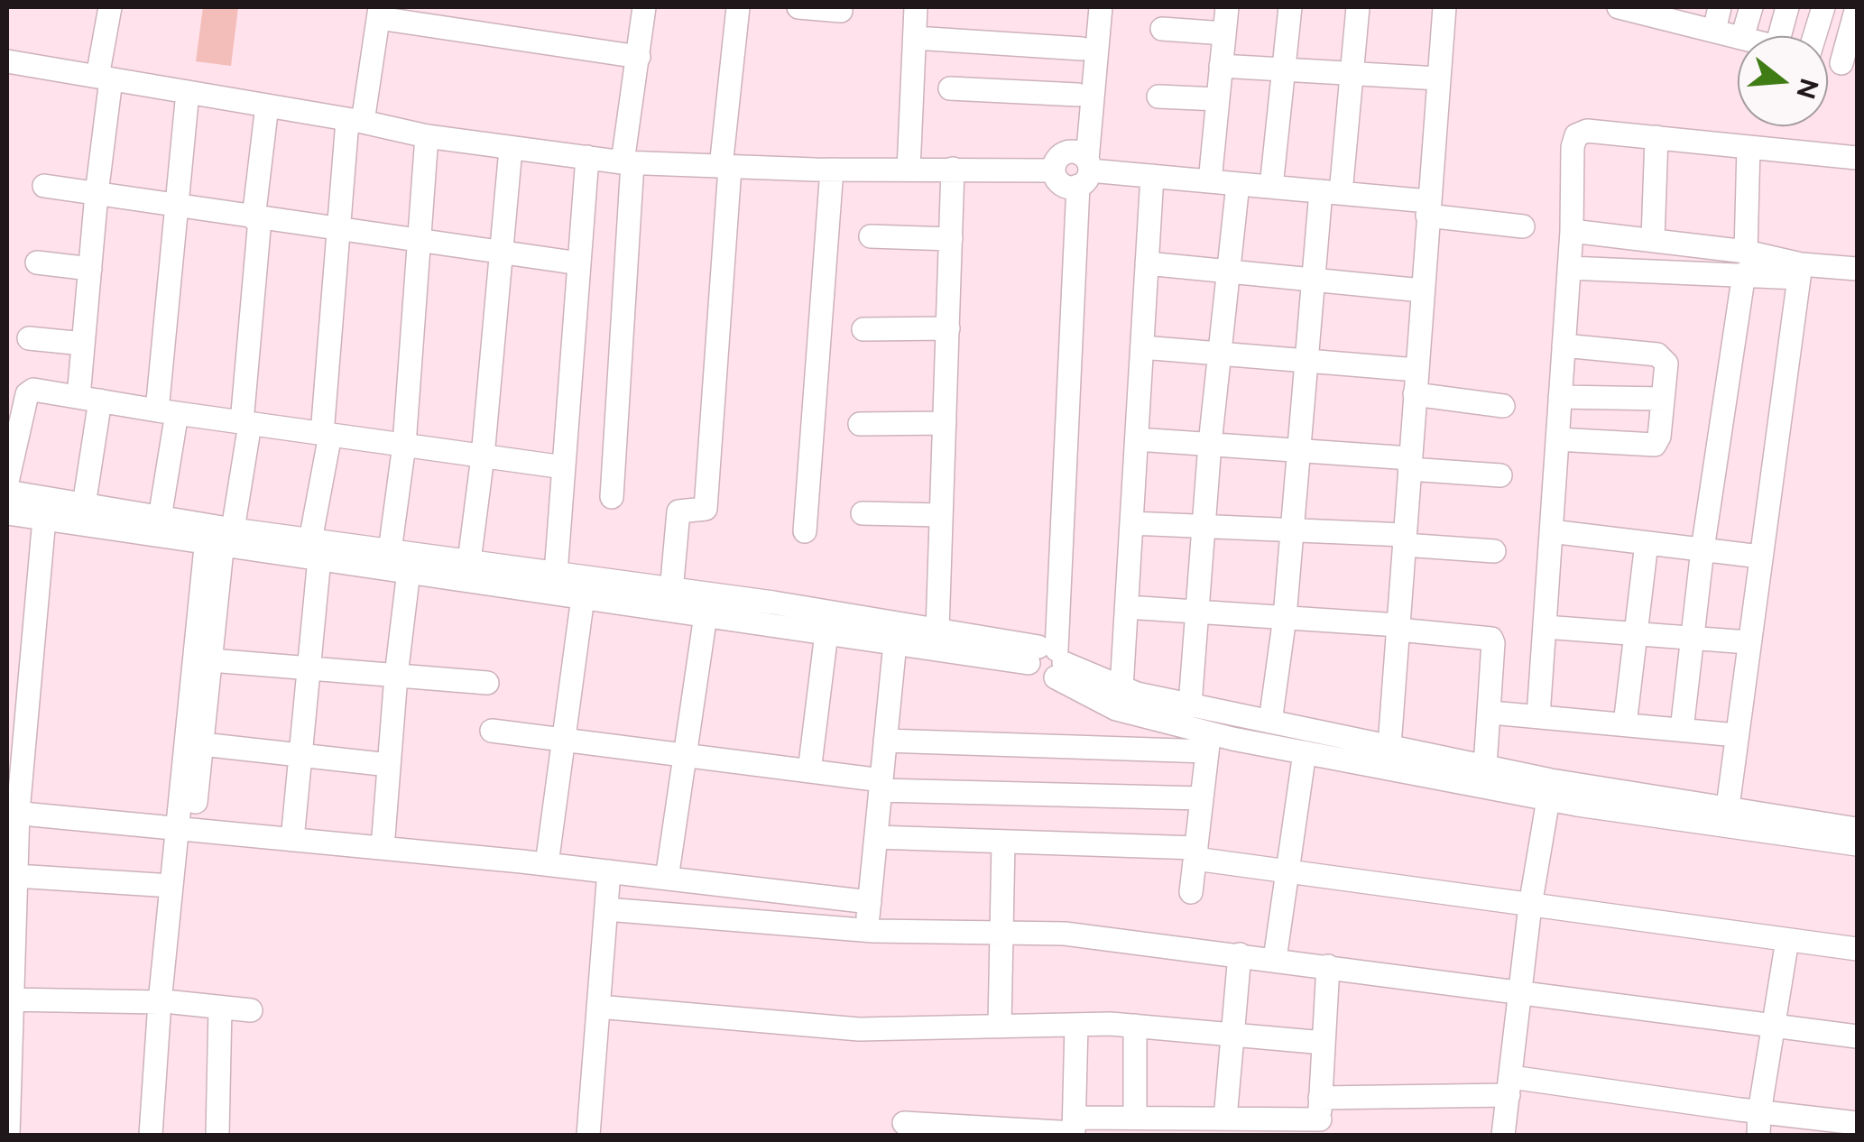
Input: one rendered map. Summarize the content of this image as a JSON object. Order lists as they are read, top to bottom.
{
  "north": "right"
}
